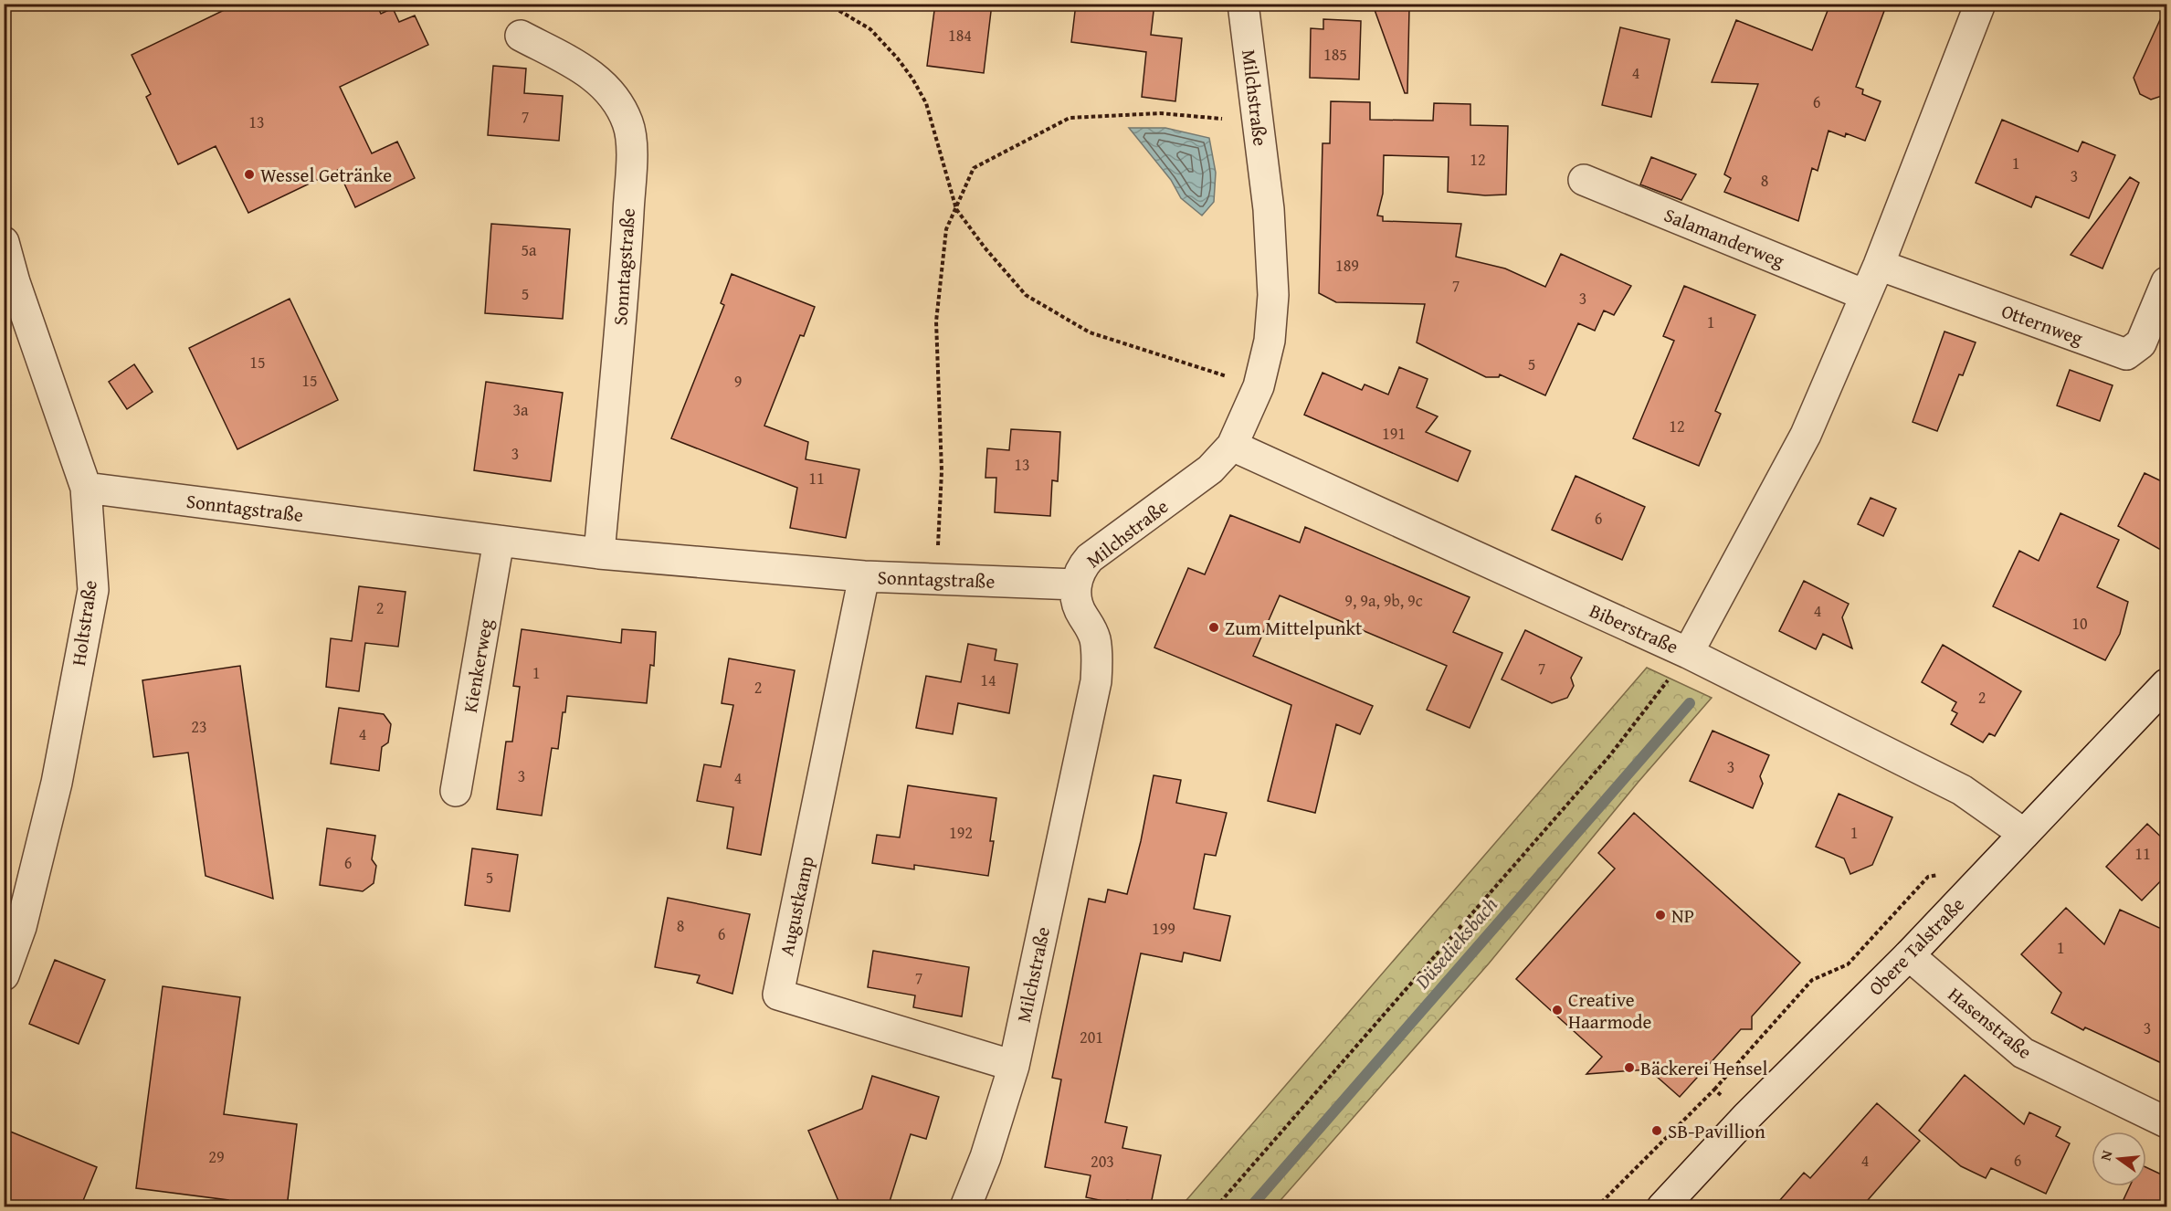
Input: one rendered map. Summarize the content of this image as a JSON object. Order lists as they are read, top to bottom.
{
  "streets": {
    "street": [
      "Milchstraße",
      "Salamanderweg",
      "Sonntagstraße",
      "Otternweg",
      "Holtstraße",
      "Biberstraße",
      "Kienkerweg",
      "Augustkamp",
      "Obere Talstraße",
      "Hasenstraße"
    ]
  },
  "crossings": [
    ["Milchstraße", "Sonntagstraße"],
    ["Milchstraße", "Biberstraße"],
    ["Milchstraße", "Augustkamp"],
    ["Sonntagstraße", "Holtstraße"],
    ["Sonntagstraße", "Kienkerweg"],
    ["Sonntagstraße", "Augustkamp"],
    ["Biberstraße", "Obere Talstraße"],
    ["Obere Talstraße", "Hasenstraße"]
  ],
  "water": ["Düsedieksbach"],
  "places": [
    "Wessel Getränke",
    "Zum Mittelpunkt",
    "NP",
    "Creative Haarmode",
    "Bäckerei Hensel",
    "SB-Pavillion"
  ],
  "house_numbers": [
    "184",
    "185",
    "4",
    "6",
    "7",
    "13",
    "12",
    "1",
    "3",
    "8",
    "5a",
    "189",
    "7",
    "5",
    "3",
    "1",
    "15",
    "5",
    "15",
    "9",
    "3a",
    "12",
    "191",
    "3",
    "13",
    "11",
    "6",
    "9, 9a, 9b, 9c",
    "2",
    "4",
    "10",
    "7",
    "1",
    "14",
    "2",
    "2",
    "23",
    "4",
    "3",
    "3",
    "4",
    "192",
    "1",
    "11",
    "6",
    "5",
    "8",
    "199",
    "6",
    "1",
    "7",
    "3",
    "201",
    "29",
    "4",
    "6",
    "203"
  ],
  "north": "left"
}
